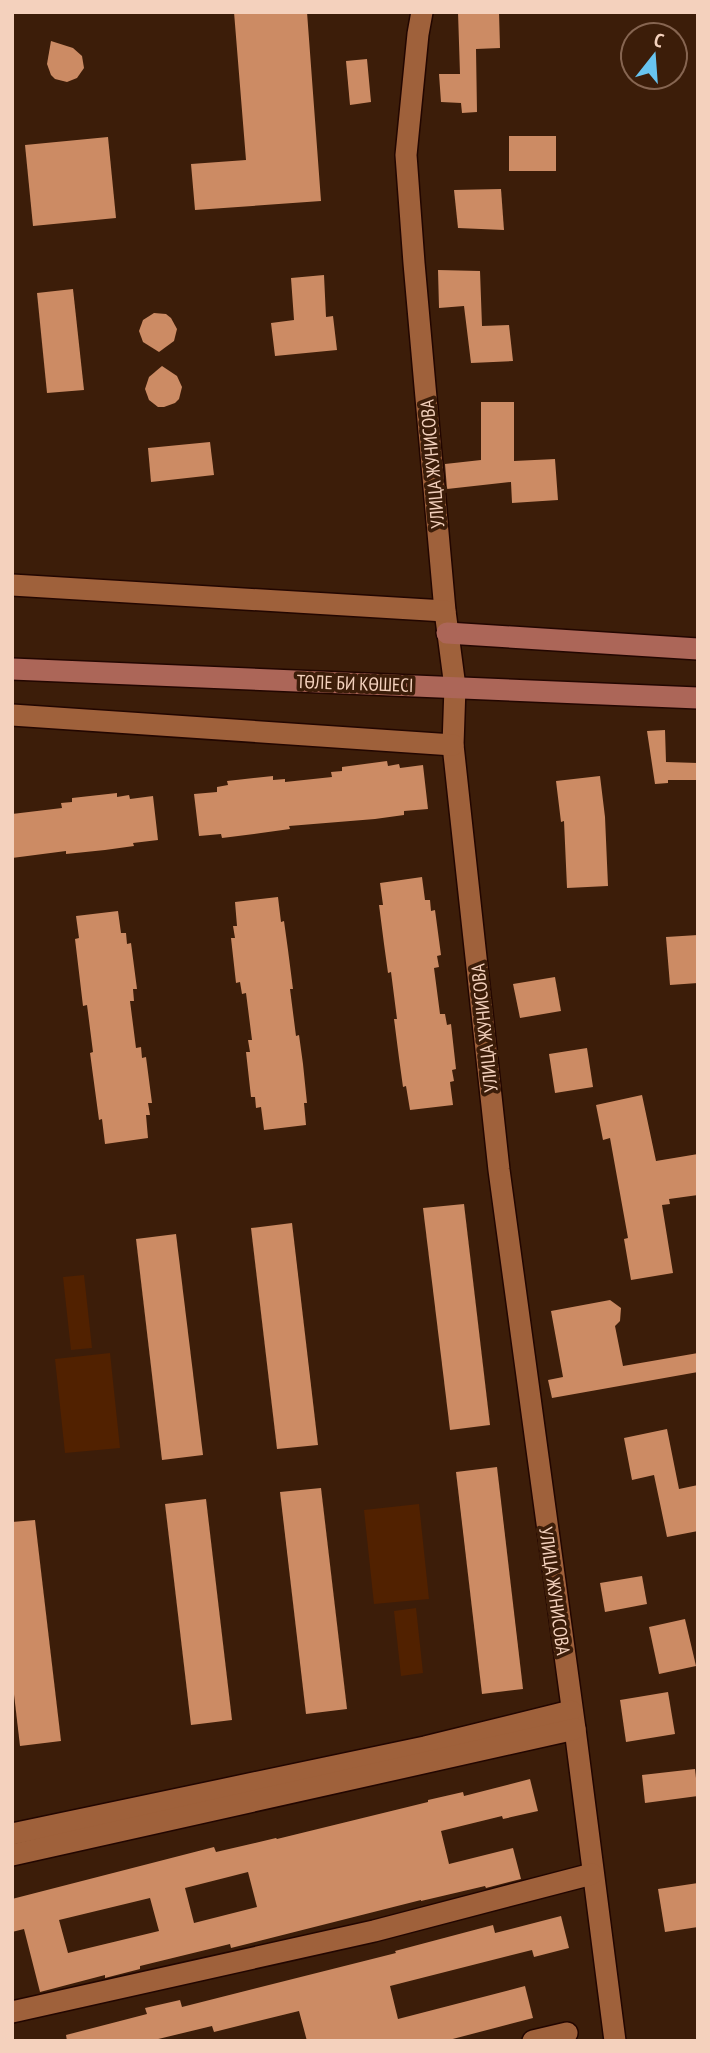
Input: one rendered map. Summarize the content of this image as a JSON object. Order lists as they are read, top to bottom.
{
  "streets": {
    "main road": ["ТӨЛЕ БИ КӨШЕСІ"],
    "street": ["УЛИЦА ЖУНИСОВА"]
  },
  "crossings": [
    ["УЛИЦА ЖУНИСОВА", "ТӨЛЕ БИ КӨШЕСІ"]
  ],
  "north": "top"
}
